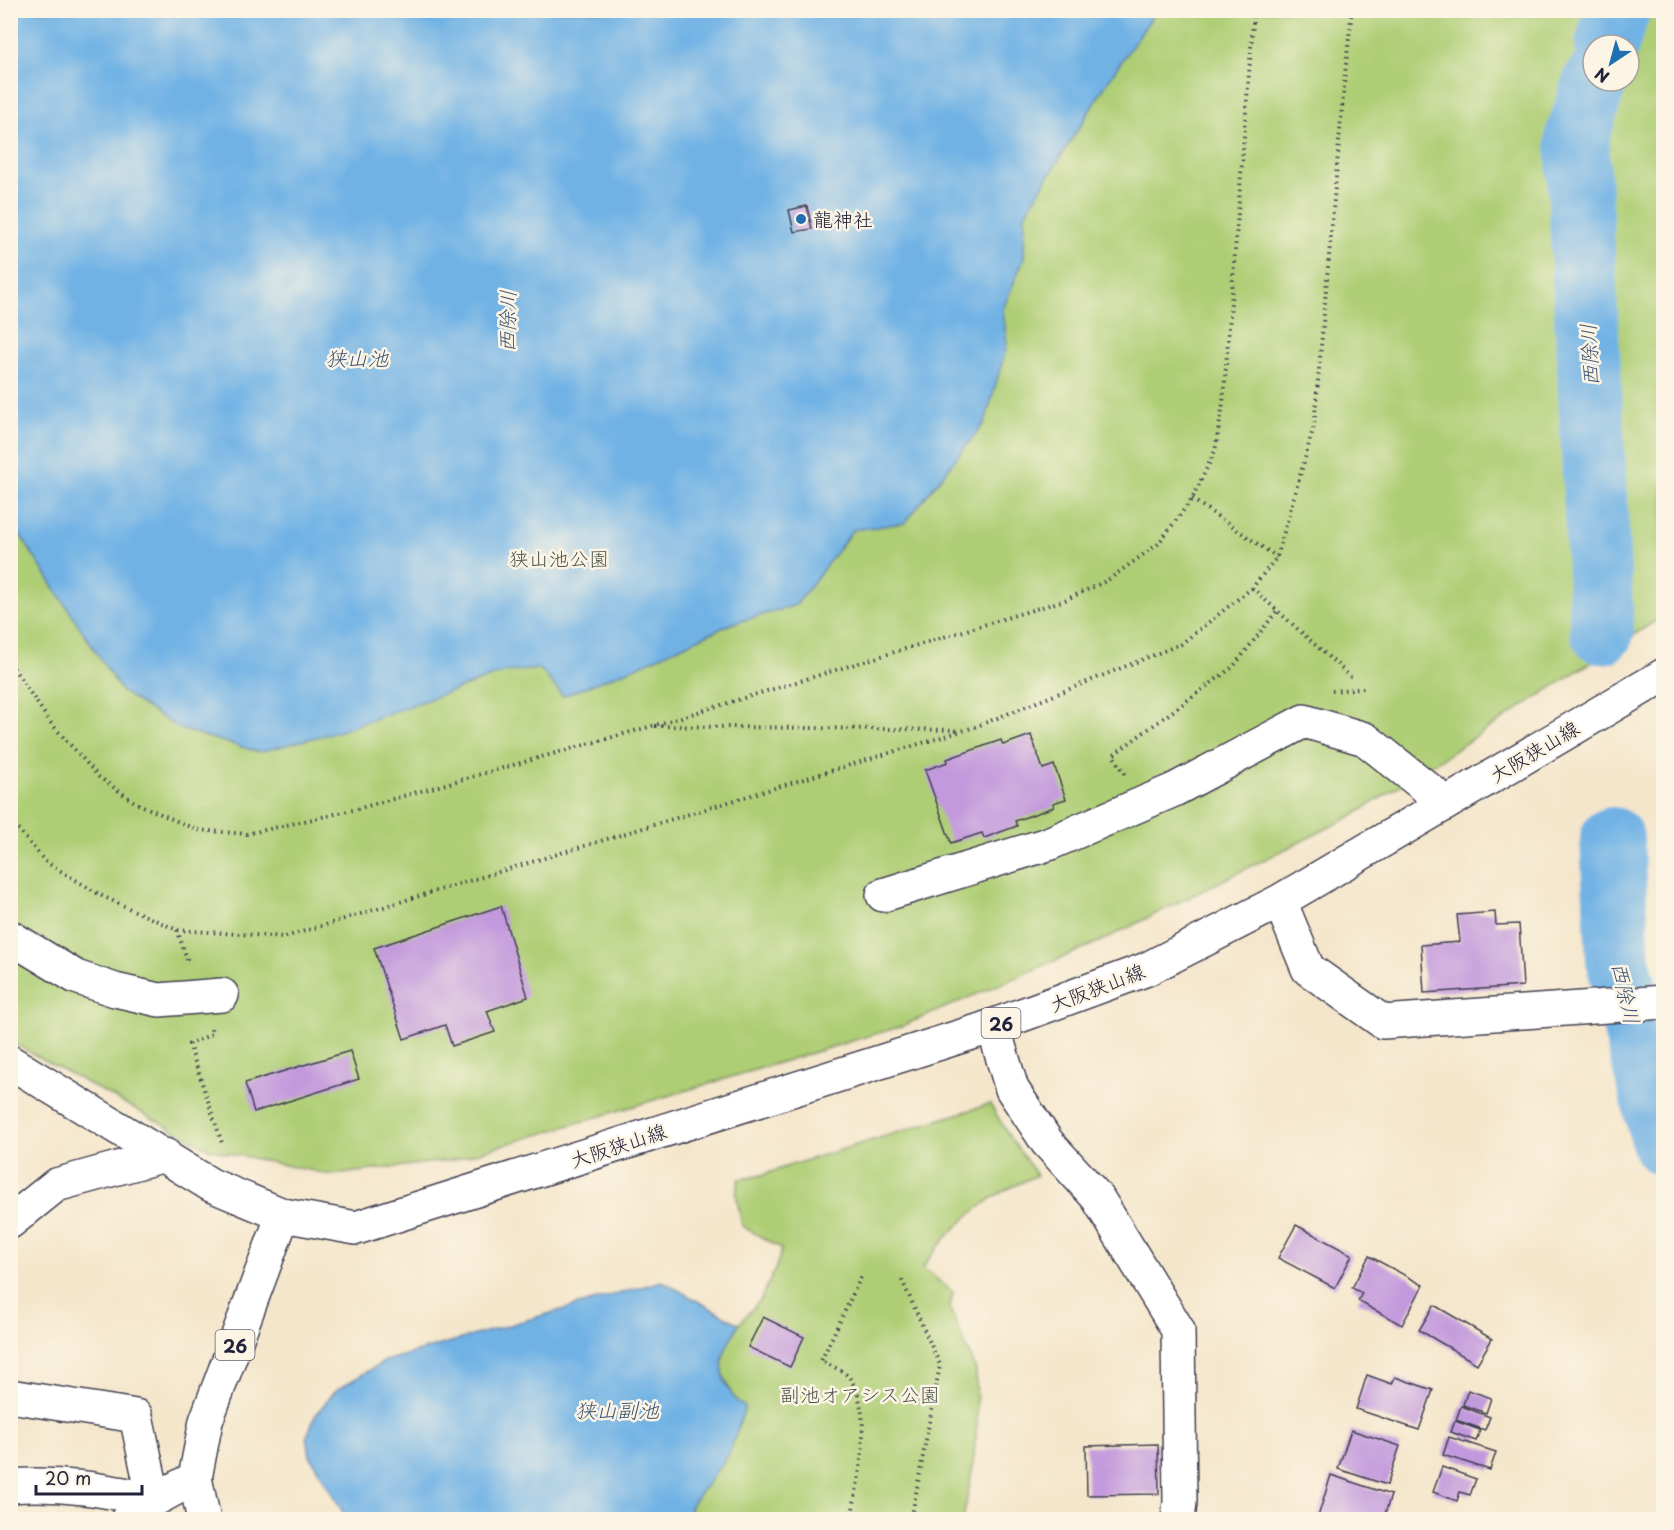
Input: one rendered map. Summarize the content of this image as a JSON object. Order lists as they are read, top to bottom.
{
  "streets": {
    "main road": ["大阪狭山線", "26"]
  },
  "crossings": [
    ["大阪狭山線", "26"]
  ],
  "water": ["西除川", "狭山池", "狭山副池"],
  "parks": ["狭山池公園", "副池オアシス公園"],
  "places": ["龍神社"],
  "scale_bar": "20 m",
  "north": "bottom left"
}
